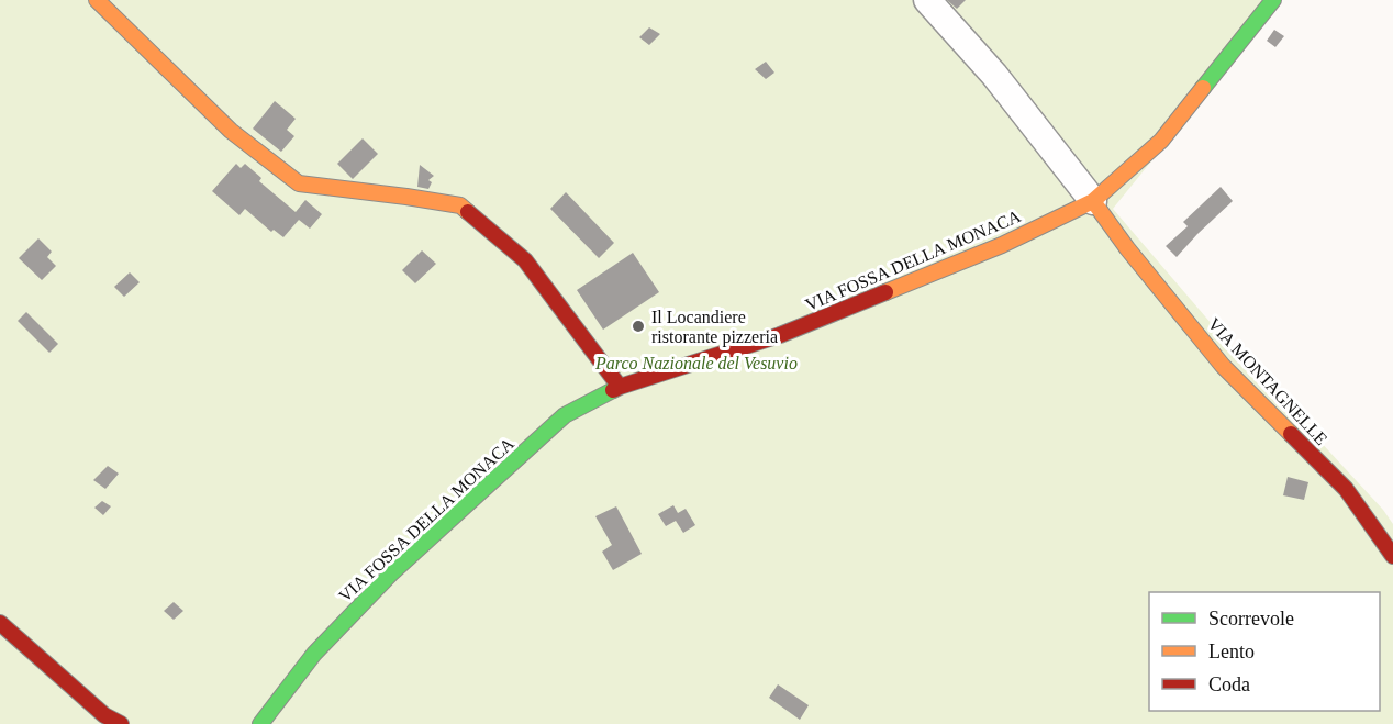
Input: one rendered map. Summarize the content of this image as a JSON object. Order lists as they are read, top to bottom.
{
  "streets": {
    "street": ["VIA FOSSA DELLA MONACA", "VIA MONTAGNELLE"]
  },
  "crossings": [
    ["VIA FOSSA DELLA MONACA", "VIA MONTAGNELLE"]
  ],
  "parks": ["Parco Nazionale del Vesuvio"],
  "places": ["Il Locandiere ristorante pizzeria"],
  "legend": ["Scorrevole", "Lento", "Coda"]
}
